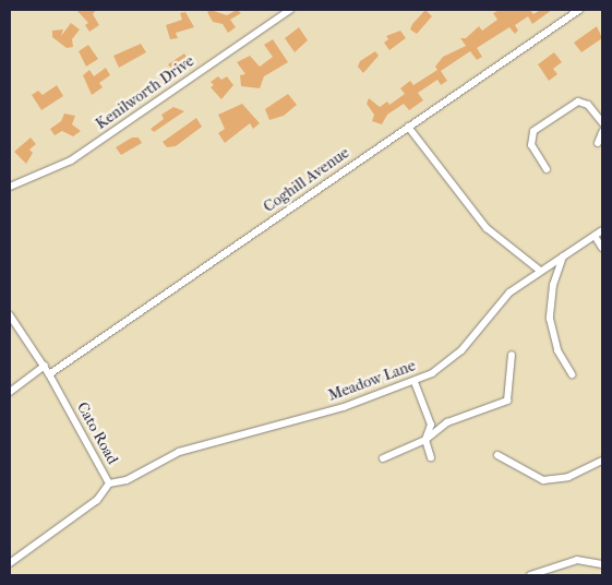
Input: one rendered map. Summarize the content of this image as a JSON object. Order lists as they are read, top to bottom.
{
  "streets": {
    "street": [
      "Kenilworth Drive",
      "Coghill Avenue",
      "Meadow Lane",
      "Cato Road"
    ]
  },
  "crossings": [
    ["Coghill Avenue", "Cato Road"],
    ["Meadow Lane", "Cato Road"]
  ]
}
